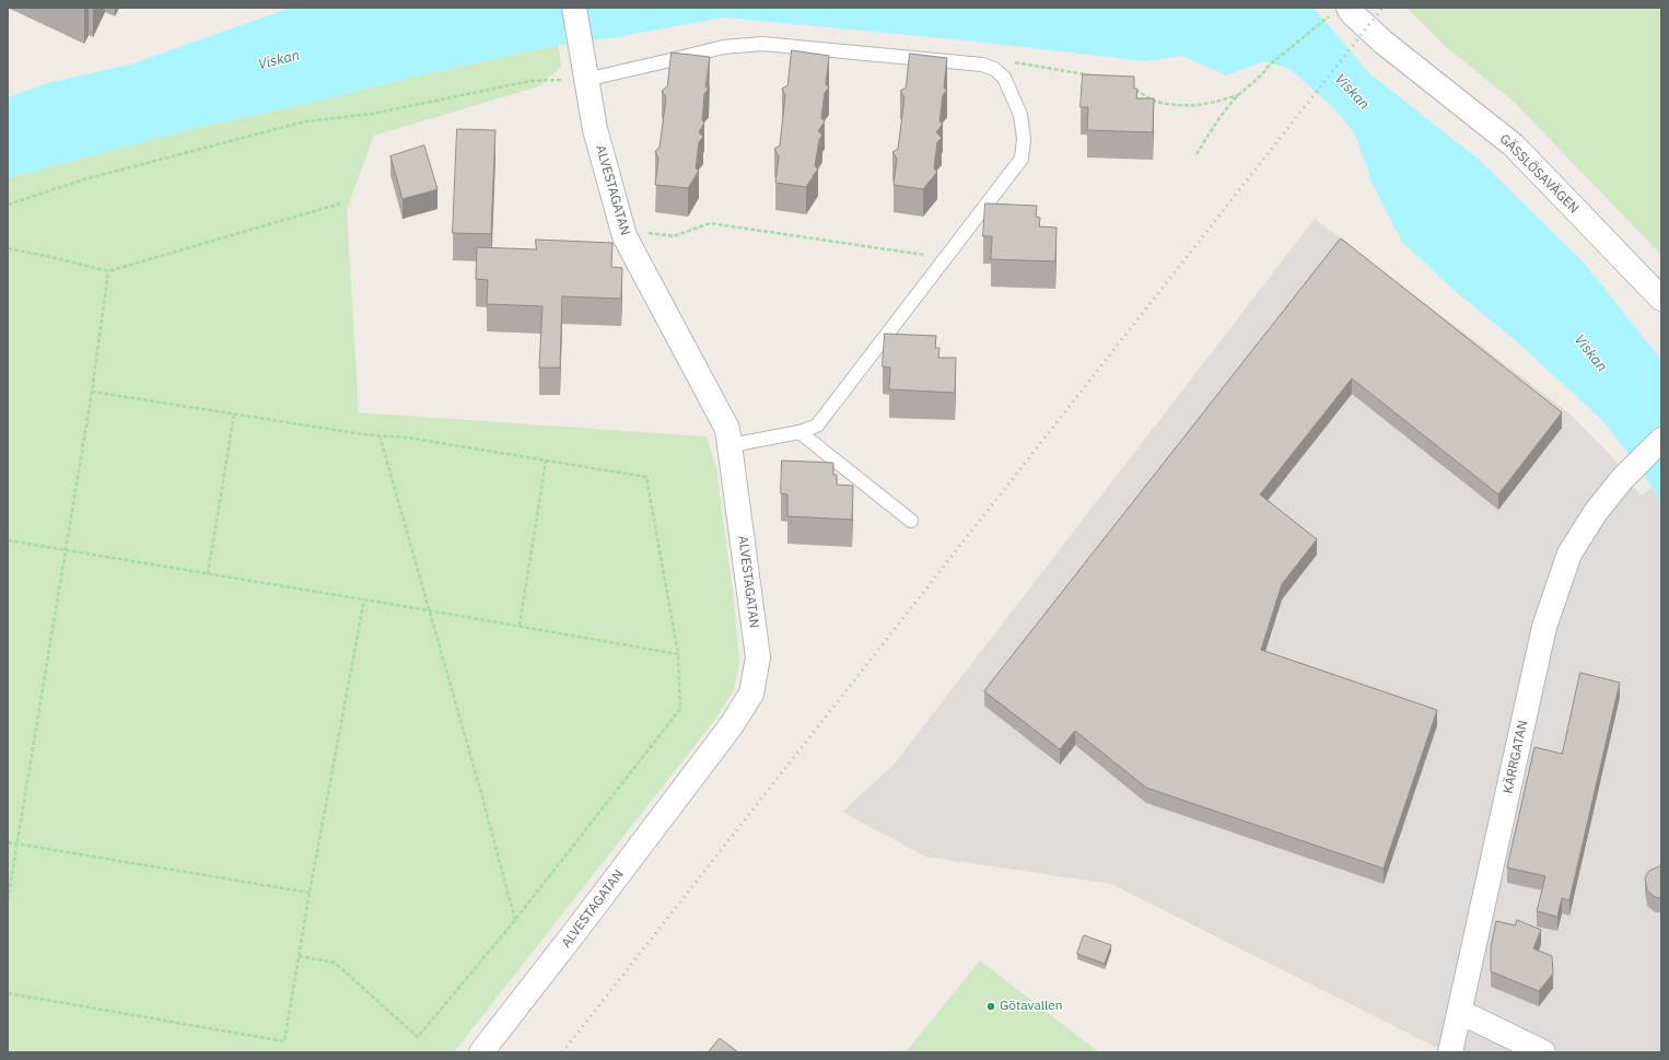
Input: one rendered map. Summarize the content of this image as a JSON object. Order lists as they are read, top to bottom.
{
  "streets": {
    "street": ["GÄSSLÖSAVÄGEN", "ALVESTAGATAN", "KÄRRGATAN"]
  },
  "water": ["Viskan"],
  "places": ["Götavallen"]
}
